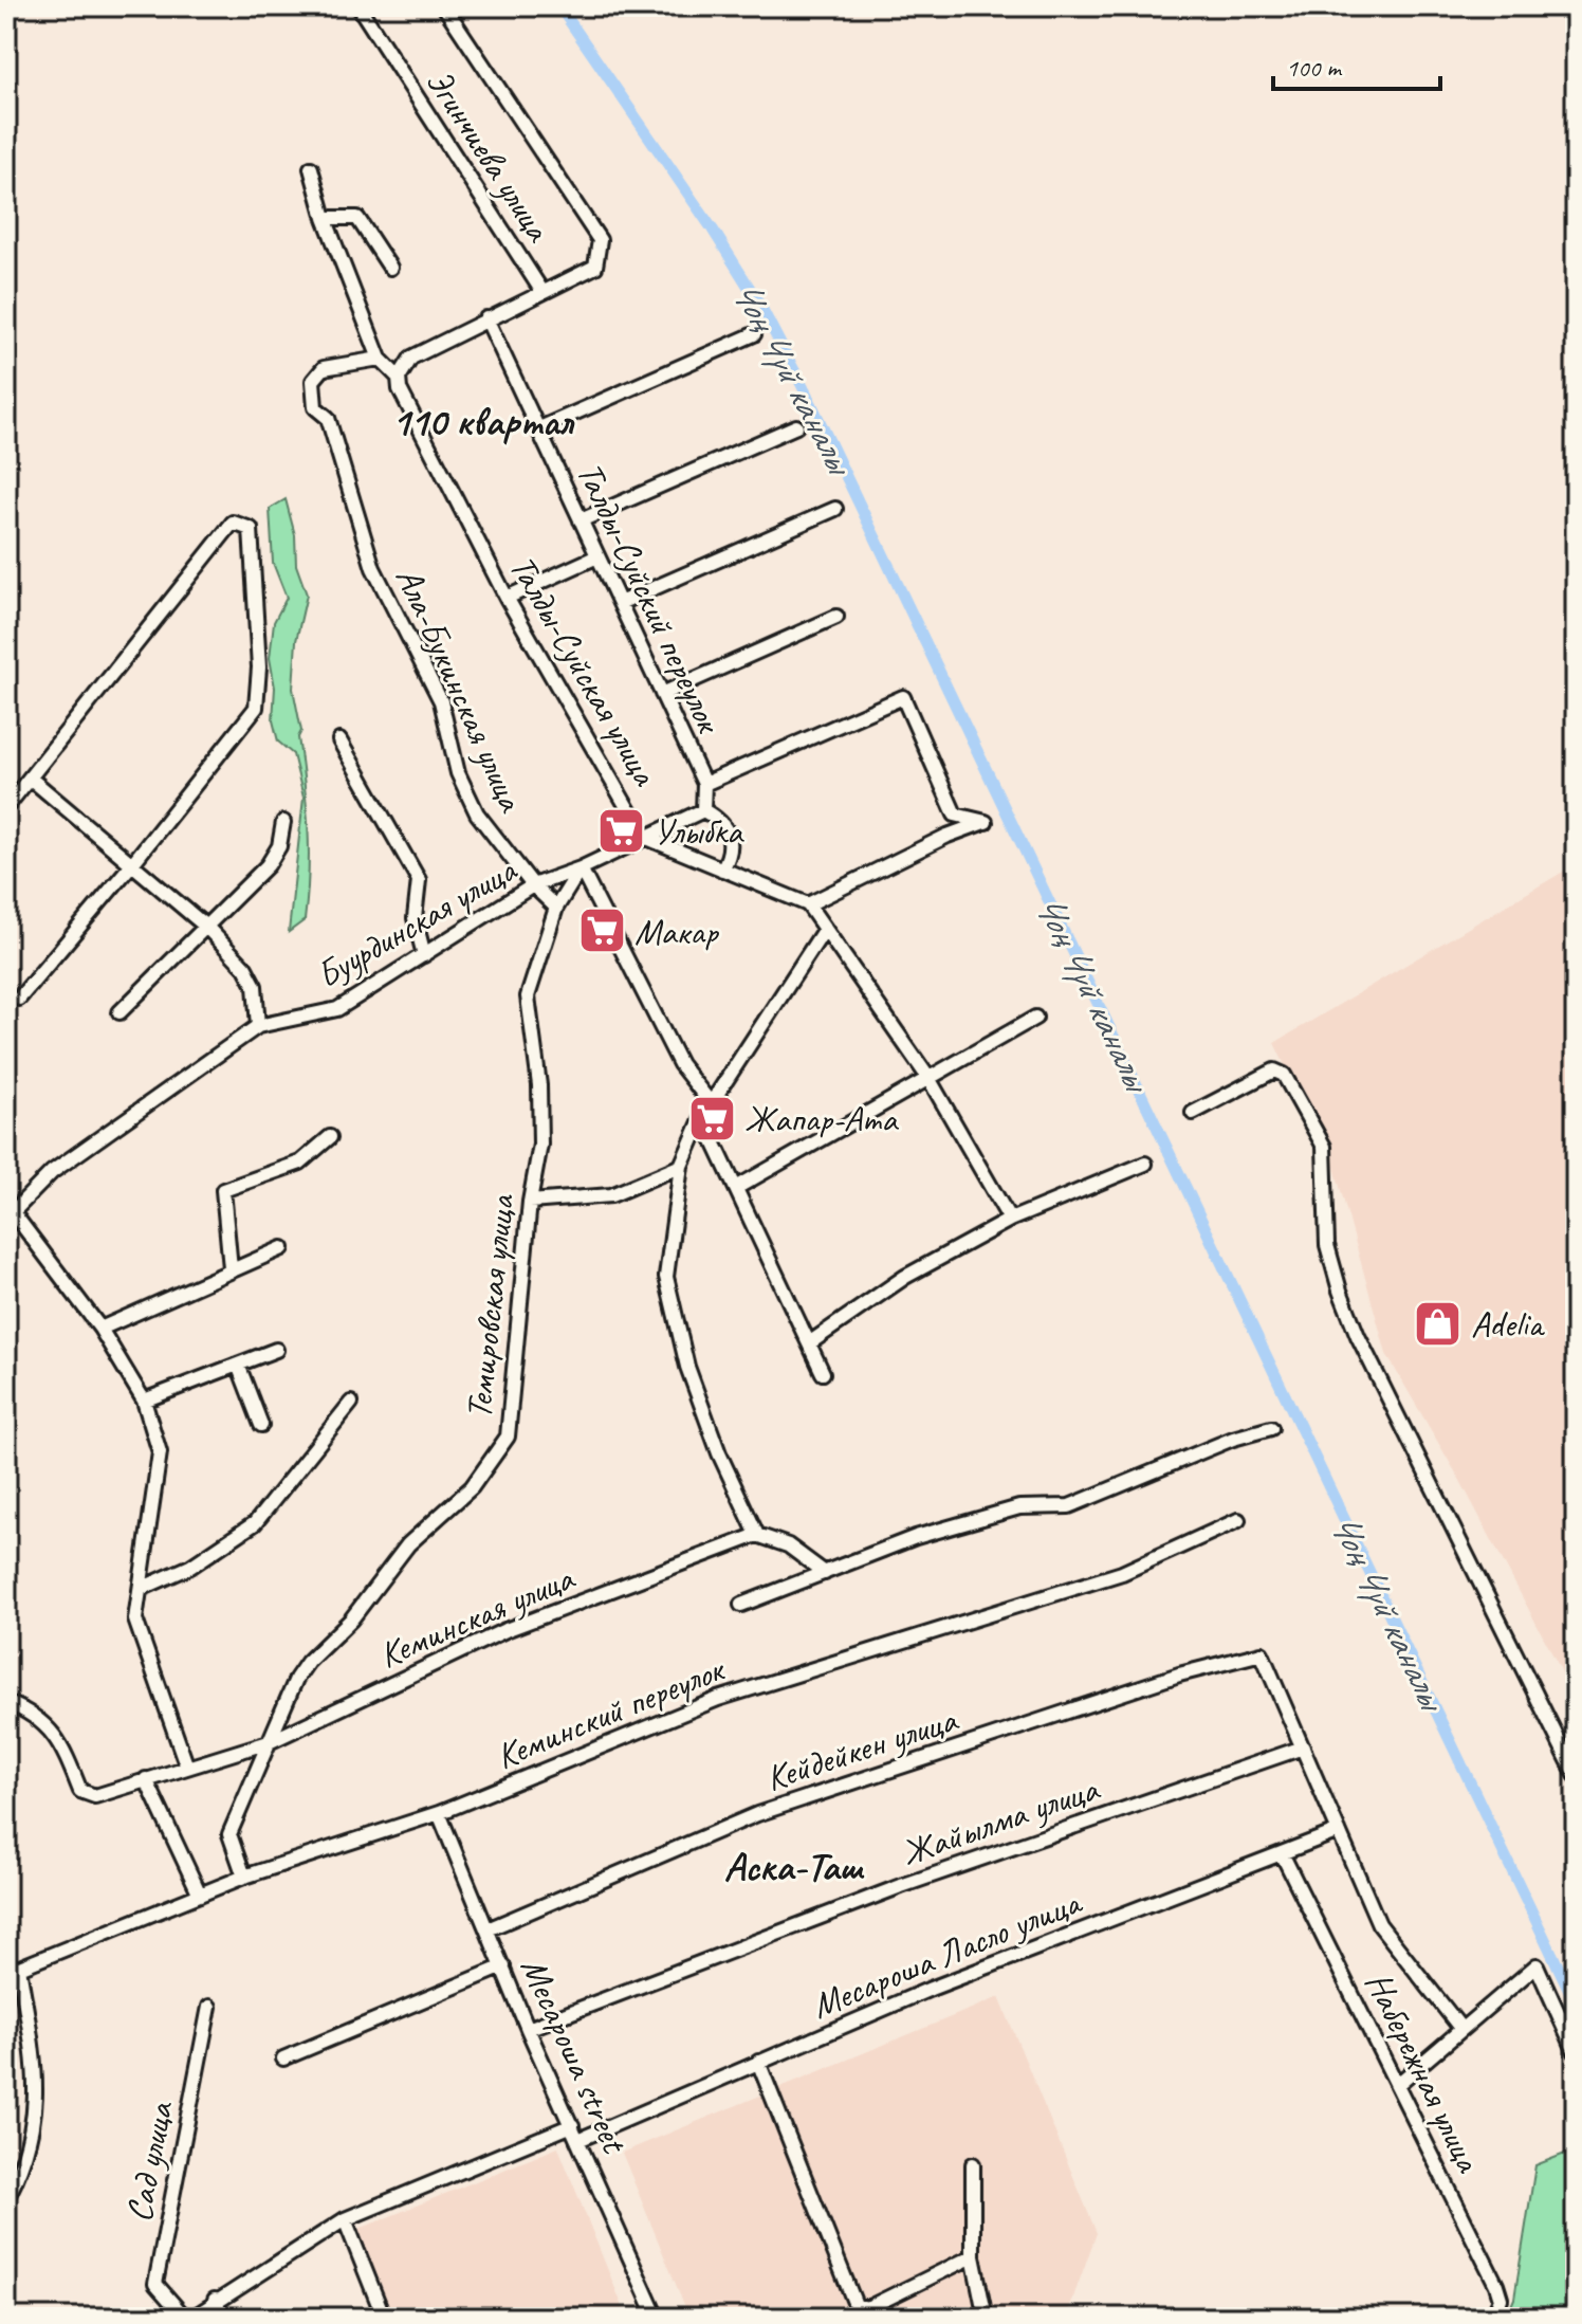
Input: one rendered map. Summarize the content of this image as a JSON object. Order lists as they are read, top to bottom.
{
  "streets": {
    "street": [
      "Эгинчиева улица",
      "Талды-Суйский переулок",
      "Талды-Суйская улица",
      "Ала-Букинская улица",
      "Буурдинская улица",
      "Темировская улица",
      "Кеминская улица",
      "Кеминский переулок",
      "Кейдейкен улица",
      "Жайылма улица",
      "Месароша Ласло улица",
      "Месароша street",
      "Набережная улица",
      "Сад улица"
    ]
  },
  "crossings": [
    ["Талды-Суйский переулок", "Буурдинская улица"],
    ["Талды-Суйская улица", "Ала-Букинская улица"],
    ["Талды-Суйская улица", "Буурдинская улица"],
    ["Ала-Букинская улица", "Буурдинская улица"],
    ["Буурдинская улица", "Темировская улица"],
    ["Темировская улица", "Кеминская улица"],
    ["Темировская улица", "Кеминский переулок"],
    ["Кеминский переулок", "Месароша street"],
    ["Кейдейкен улица", "Месароша street"],
    ["Кейдейкен улица", "Набережная улица"],
    ["Жайылма улица", "Месароша street"],
    ["Жайылма улица", "Набережная улица"],
    ["Месароша Ласло улица", "Месароша street"],
    ["Месароша Ласло улица", "Набережная улица"]
  ],
  "districts": ["110 квартал", "Аска-Таш"],
  "water": ["Чоң Чүй каналы"],
  "places": {
    "supermarket": ["Улыбка", "Макар", "Жапар-Ата"],
    "shop": ["Adelia"]
  },
  "scale_bar": "100 m"
}
